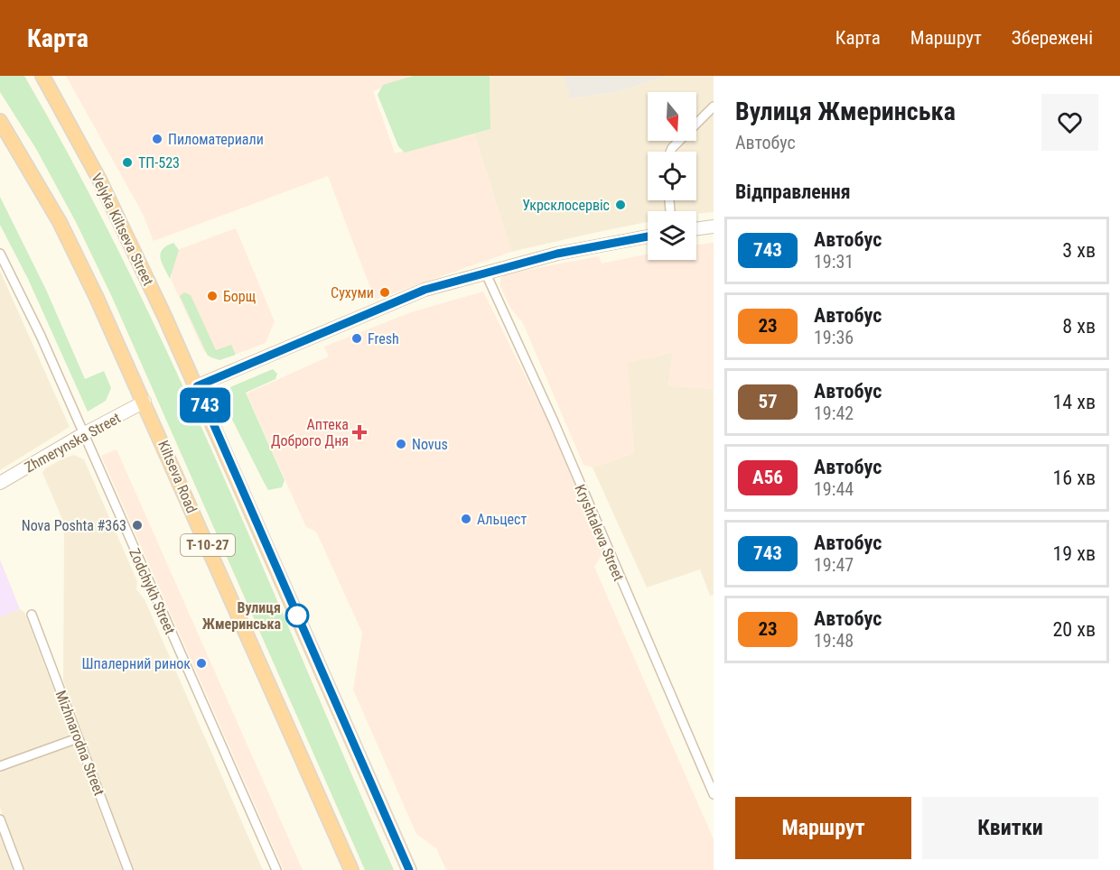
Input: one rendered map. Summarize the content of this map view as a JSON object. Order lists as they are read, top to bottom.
{
  "streets": {
    "highway": ["Velyka Kiltseva Street", "Kiltseva Road", "Т-10-27"],
    "main road": ["Zhmerynska Street"],
    "street": ["Kryshtaleva Street", "Zodchykh Street", "Mizhnarodna Street"]
  },
  "crossings": [
    ["Zhmerynska Street", "Kiltseva Road"],
    ["Zhmerynska Street", "Zodchykh Street"]
  ],
  "places": {
    "other": [
      "Пиломатериали",
      "ТП-523",
      "Укрсклосервіс",
      "Сухуми",
      "Борщ",
      "Fresh",
      "Novus",
      "Альцест",
      "Nova Poshta #363",
      "Вулиця Жмеринська",
      "Шпалерний ринок"
    ],
    "health": ["Аптека Доброго Дня"]
  },
  "lines": ["bus line 743"],
  "north": "bottom",
  "page": {
    "header": "Карта",
    "nav": ["Карта", "Маршрут", "Збережені"],
    "on_map": "743",
    "heading": [
      ["Вулиця Жмеринська", "Автобус"],
      "Відправлення"
    ],
    "list": [
      {
        "mark": "743",
        "name": "Автобус",
        "note": "19:31",
        "value": "3 хв"
      },
      {
        "mark": "23",
        "name": "Автобус",
        "note": "19:36",
        "value": "8 хв"
      },
      {
        "mark": "57",
        "name": "Автобус",
        "note": "19:42",
        "value": "14 хв"
      },
      {
        "mark": "A56",
        "name": "Автобус",
        "note": "19:44",
        "value": "16 хв"
      },
      {
        "mark": "743",
        "name": "Автобус",
        "note": "19:47",
        "value": "19 хв"
      },
      {
        "mark": "23",
        "name": "Автобус",
        "note": "19:48",
        "value": "20 хв"
      }
    ],
    "buttons": ["Маршрут", "Квитки"]
  }
}
